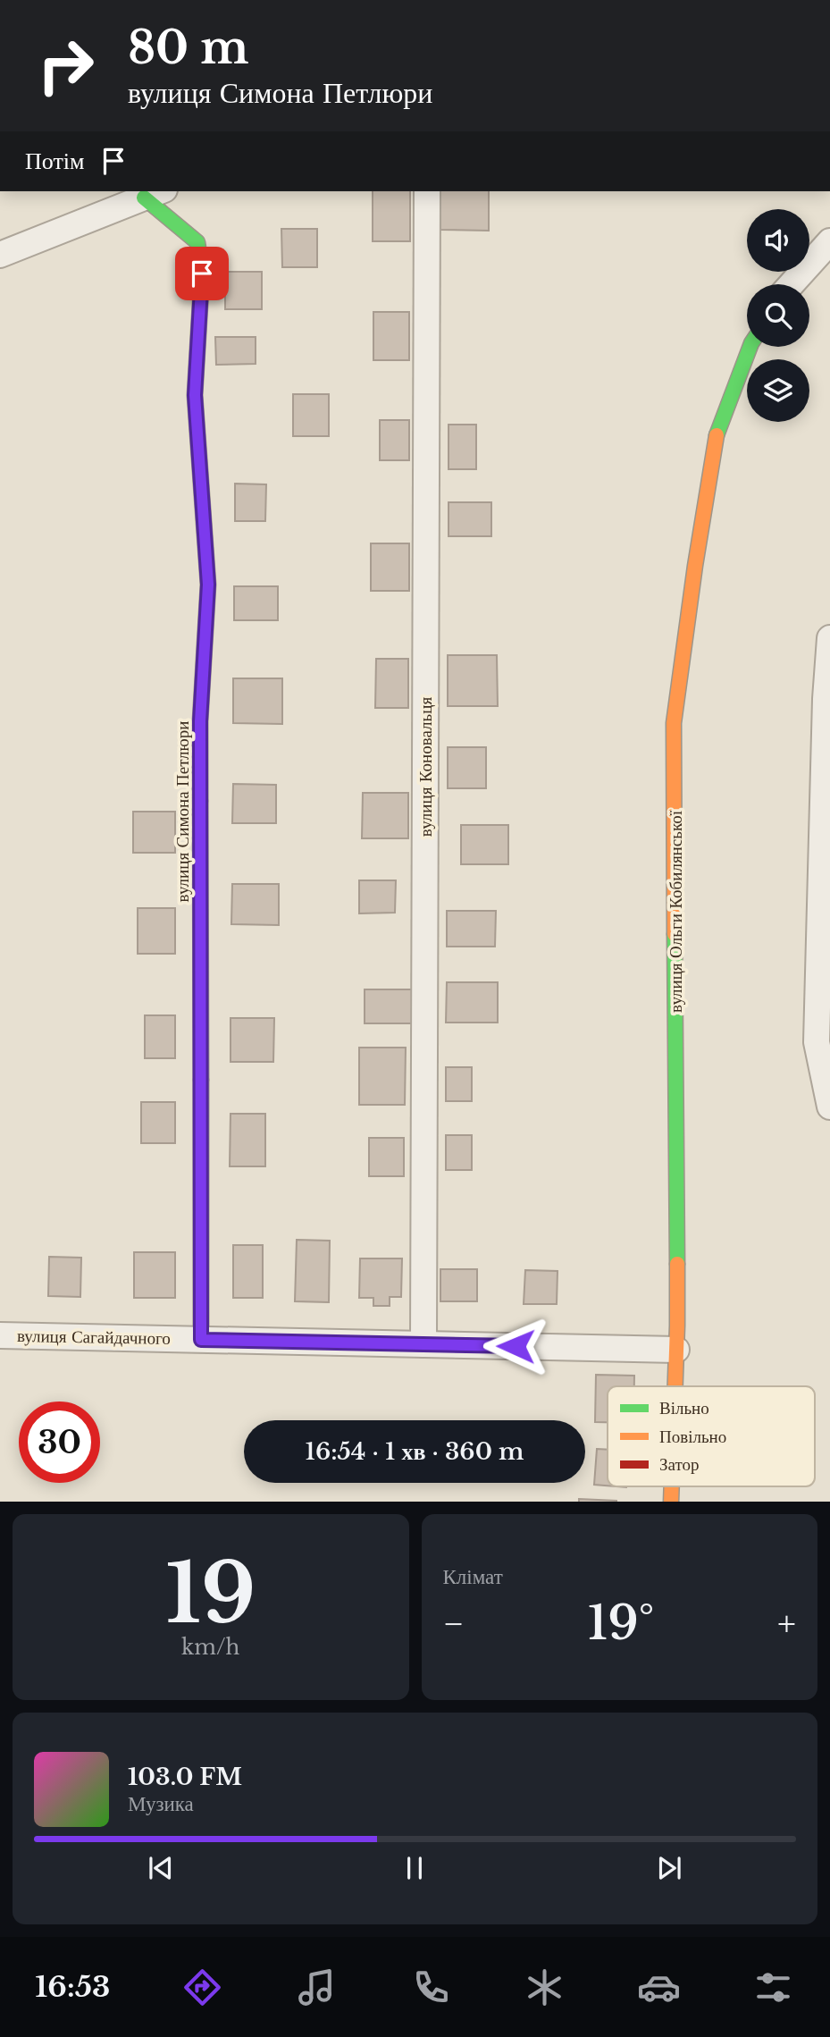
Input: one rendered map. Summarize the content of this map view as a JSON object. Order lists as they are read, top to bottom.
{
  "streets": {
    "street": [
      "вулиця Коновальця",
      "вулиця Симона Петлюри",
      "вулиця Ольги Кобилянської",
      "вулиця Сагайдачного"
    ]
  },
  "crossings": [
    ["вулиця Коновальця", "вулиця Сагайдачного"],
    ["вулиця Симона Петлюри", "вулиця Сагайдачного"],
    ["вулиця Ольги Кобилянської", "вулиця Сагайдачного"]
  ],
  "legend": ["Вільно", "Повільно", "Затор"],
  "page": {
    "turn": ["80 m", "вулиця Симона Петлюри"],
    "then": "Потім",
    "limit": "30",
    "trip": "16:54 · 1 хв · 360 m",
    "tile": [
      ["19", "km/h"],
      "Клімат"
    ],
    "heat": ["−", "19°", "+"],
    "song": ["103.0 FM", "Музика"],
    "tabs": "16:53"
  }
}
